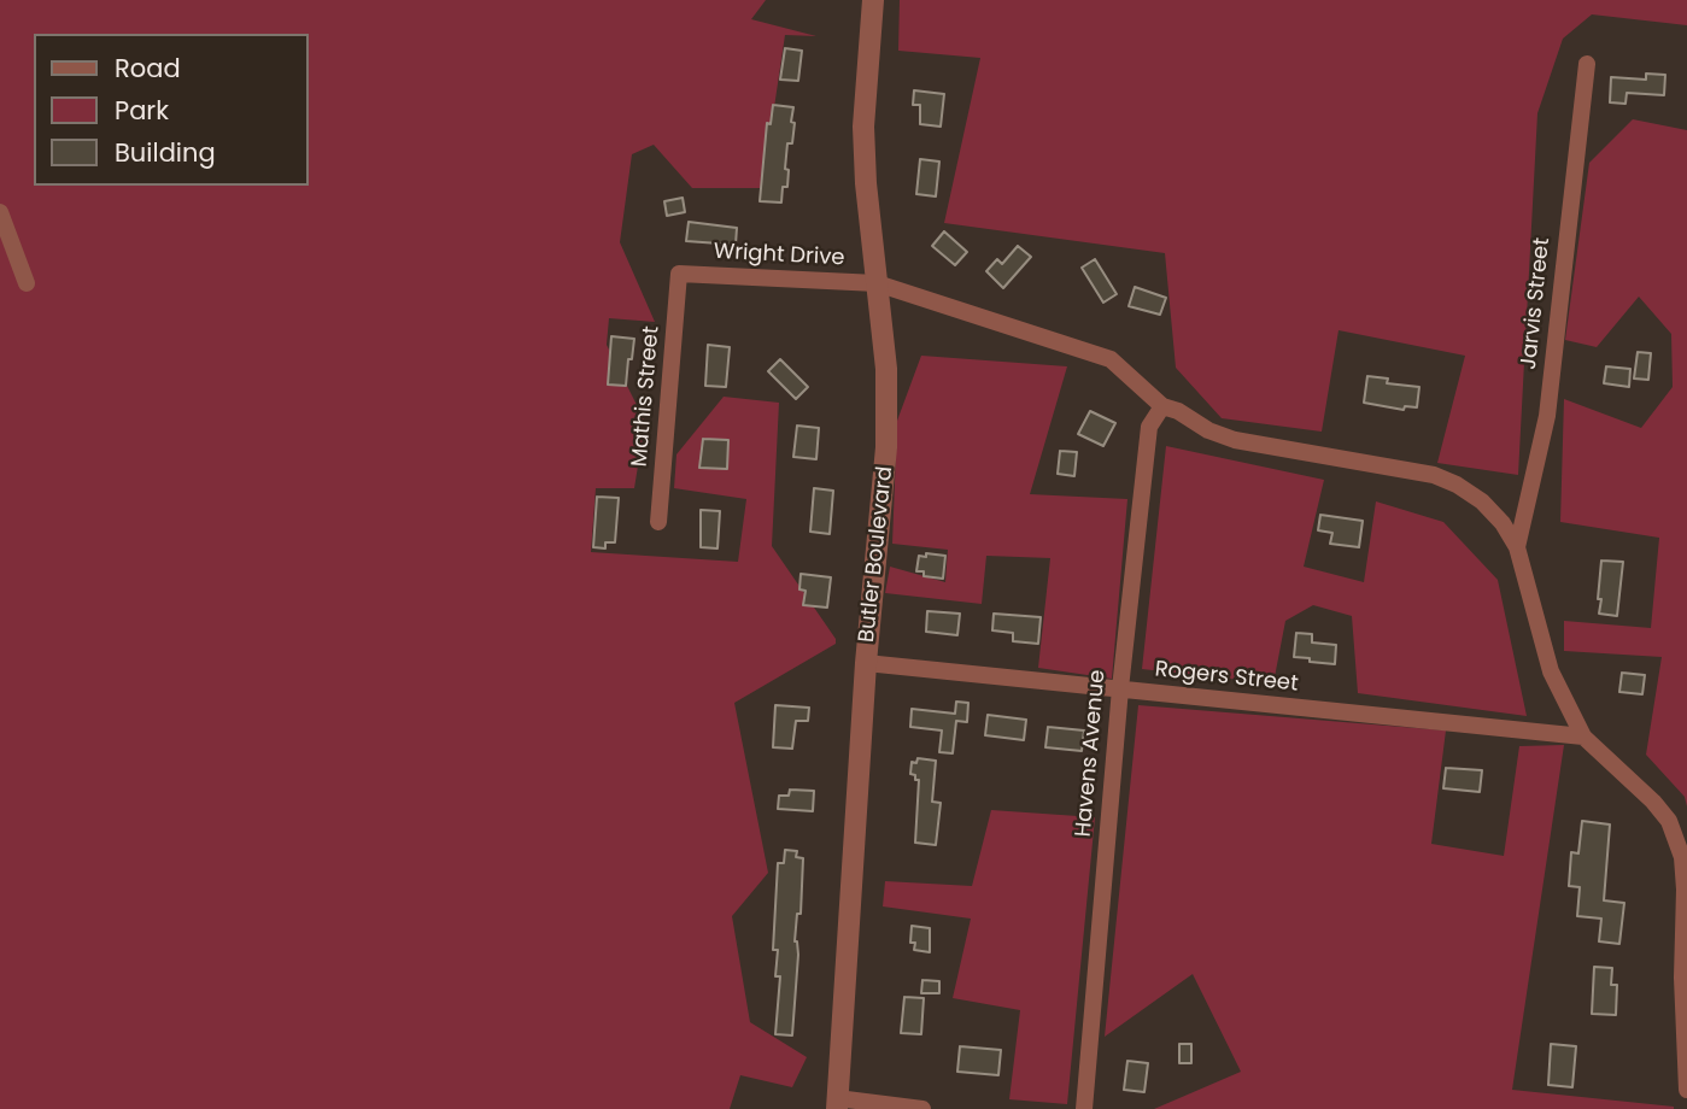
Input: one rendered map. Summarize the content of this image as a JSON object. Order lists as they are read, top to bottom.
{
  "streets": {
    "street": [
      "Wright Drive",
      "Jarvis Street",
      "Mathis Street",
      "Butler Boulevard",
      "Rogers Street",
      "Havens Avenue"
    ]
  },
  "crossings": [
    ["Wright Drive", "Jarvis Street"],
    ["Wright Drive", "Mathis Street"],
    ["Wright Drive", "Butler Boulevard"],
    ["Wright Drive", "Havens Avenue"],
    ["Butler Boulevard", "Rogers Street"],
    ["Rogers Street", "Havens Avenue"]
  ],
  "legend": ["Road", "Park", "Building"]
}
